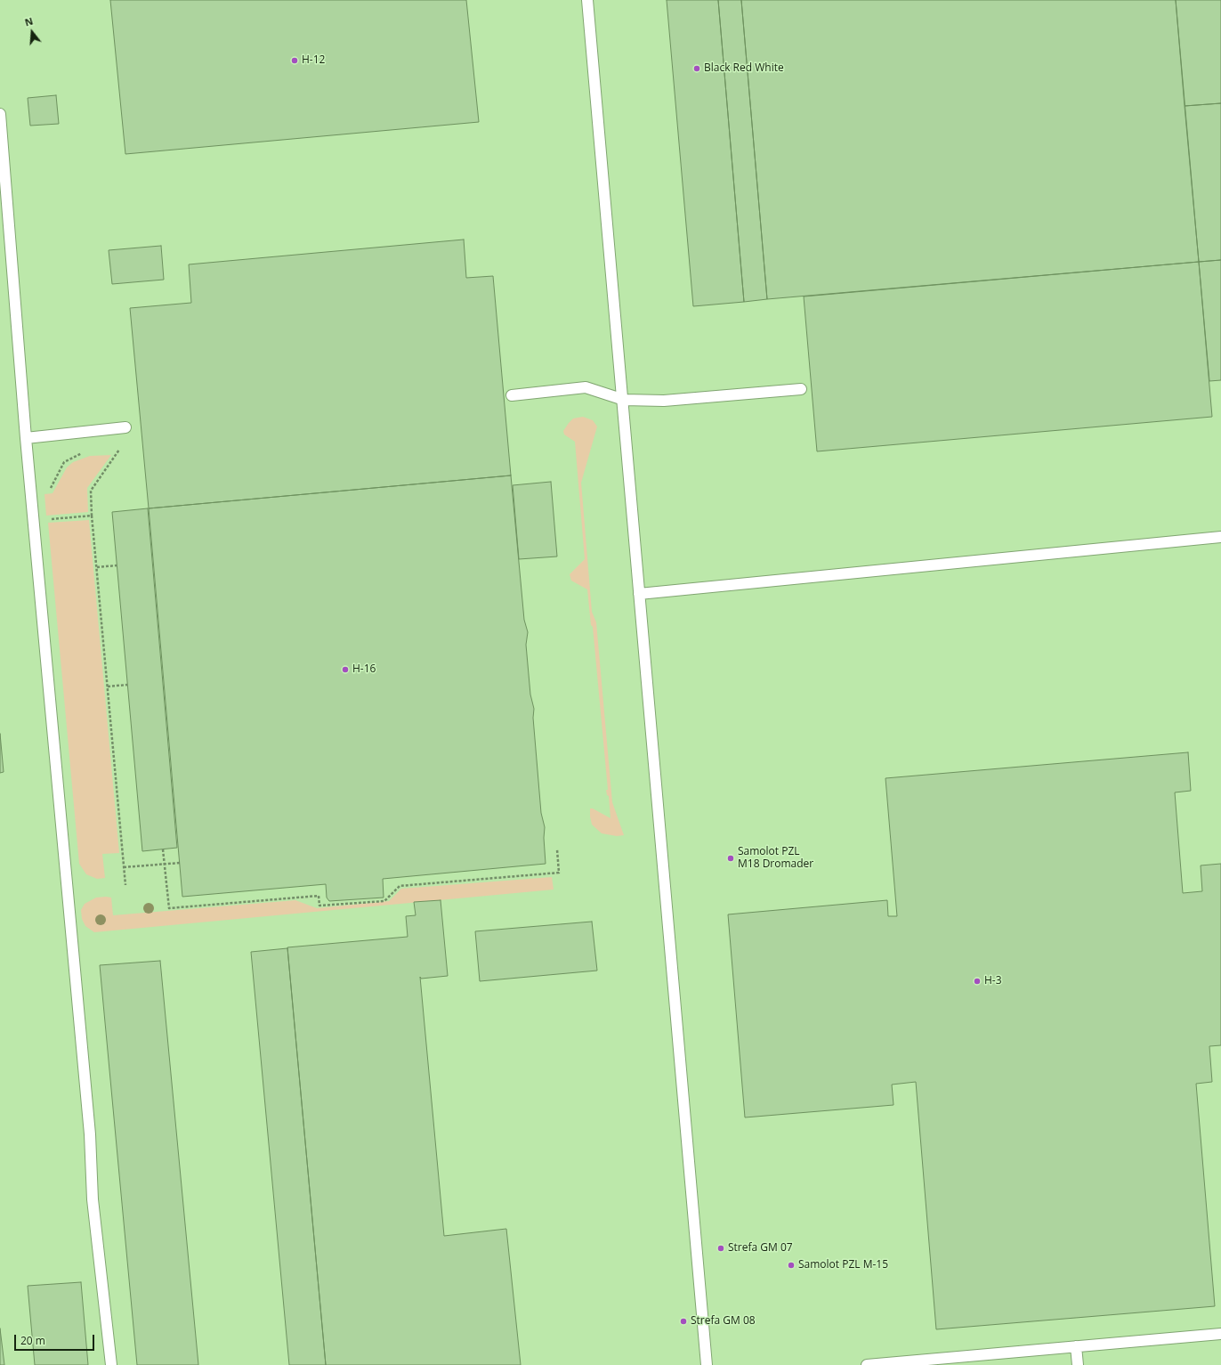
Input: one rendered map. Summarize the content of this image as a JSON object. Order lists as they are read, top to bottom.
{
  "places": [
    "H-12",
    "Black Red White",
    "H-16",
    "Samolot PZL M18 Dromader",
    "H-3",
    "Strefa GM 07",
    "Samolot PZL M-15",
    "Strefa GM 08"
  ],
  "scale_bar": "20 m",
  "north": "top"
}
